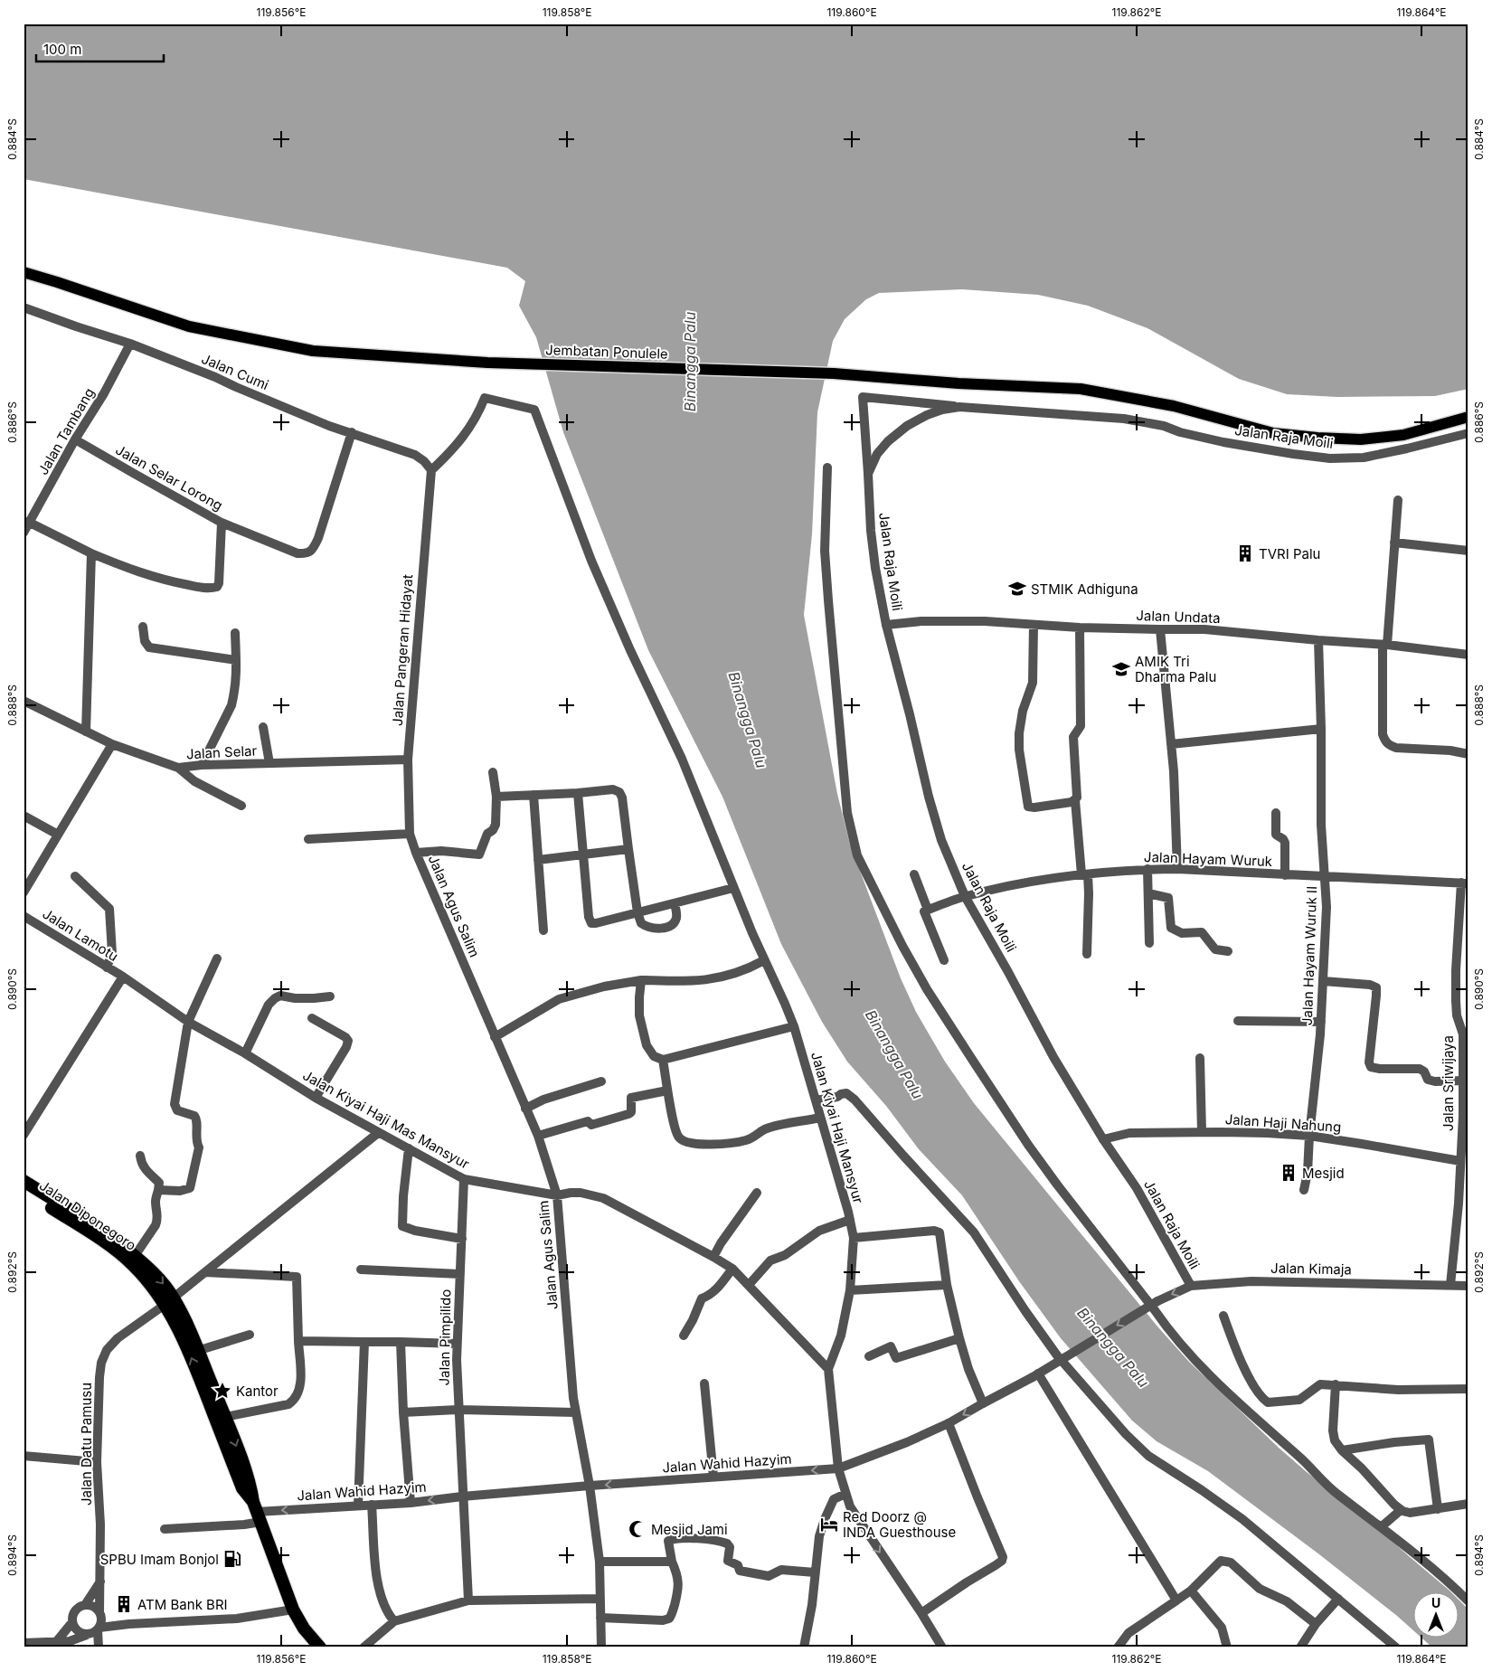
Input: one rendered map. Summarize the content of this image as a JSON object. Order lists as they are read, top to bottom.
{
  "streets": {
    "highway": ["Jalan Diponegoro"],
    "main road": ["Jembatan Ponulele"],
    "street": [
      "Jalan Cumi",
      "Jalan Tambang",
      "Jalan Raja Moili",
      "Jalan Selar Lorong",
      "Jalan Undata",
      "Jalan Pangeran Hidayat",
      "Jalan Selar",
      "Jalan Hayam Wuruk",
      "Jalan Agus Salim",
      "Jalan Lamotu",
      "Jalan Hayam Wuruk II",
      "Jalan Sriwijaya",
      "Jalan Kiyai Haji Mas Mansyur",
      "Jalan Haji Nahung",
      "Jalan Kiyai Haji Mansyur",
      "Jalan Kimaja",
      "Jalan Pimpilido",
      "Jalan Datu Pamusu",
      "Jalan Wahid Hazyim"
    ]
  },
  "crossings": [
    ["Jalan Cumi", "Jalan Tambang"],
    ["Jalan Cumi", "Jalan Pangeran Hidayat"],
    ["Jalan Cumi", "Jalan Kiyai Haji Mansyur"],
    ["Jalan Tambang", "Jalan Selar Lorong"],
    ["Jalan Raja Moili", "Jalan Undata"],
    ["Jalan Raja Moili", "Jalan Hayam Wuruk"],
    ["Jalan Raja Moili", "Jalan Haji Nahung"],
    ["Jalan Raja Moili", "Jalan Kimaja"],
    ["Jalan Undata", "Jalan Hayam Wuruk II"],
    ["Jalan Pangeran Hidayat", "Jalan Selar"],
    ["Jalan Pangeran Hidayat", "Jalan Agus Salim"],
    ["Jalan Pangeran Hidayat", "Jalan Kiyai Haji Mansyur"],
    ["Jalan Hayam Wuruk", "Jalan Hayam Wuruk II"],
    ["Jalan Hayam Wuruk", "Jalan Sriwijaya"],
    ["Jalan Agus Salim", "Jalan Kiyai Haji Mas Mansyur"],
    ["Jalan Agus Salim", "Jalan Wahid Hazyim"],
    ["Jalan Lamotu", "Jalan Kiyai Haji Mas Mansyur"],
    ["Jalan Hayam Wuruk II", "Jalan Haji Nahung"],
    ["Jalan Sriwijaya", "Jalan Haji Nahung"],
    ["Jalan Sriwijaya", "Jalan Kimaja"],
    ["Jalan Kiyai Haji Mas Mansyur", "Jalan Kiyai Haji Mansyur"],
    ["Jalan Kiyai Haji Mas Mansyur", "Jalan Pimpilido"],
    ["Jalan Kiyai Haji Mas Mansyur", "Jalan Datu Pamusu"],
    ["Jalan Diponegoro", "Jalan Datu Pamusu"],
    ["Jalan Diponegoro", "Jalan Wahid Hazyim"],
    ["Jalan Kimaja", "Jalan Wahid Hazyim"],
    ["Jalan Pimpilido", "Jalan Wahid Hazyim"]
  ],
  "one_way": ["Jalan Wahid Hazyim"],
  "water": ["Binangga Palu"],
  "places": {
    "building": ["TVRI Palu", "Mesjid", "ATM Bank BRI"],
    "school or university": ["STMIK Adhiguna", "AMIK Tri Dharma Palu"],
    "place": ["Kantor"],
    "hotel": ["Red Doorz @ INDA Guesthouse"],
    "mosque": ["Mesjid Jami"],
    "fuel station": ["SPBU Imam Bonjol"]
  },
  "scale_bar": "100 m",
  "north": "top",
  "coordinates": [
    "119.856°E",
    "119.858°E",
    "119.860°E",
    "119.862°E",
    "119.864°E",
    "0.884°S",
    "0.886°S",
    "0.888°S",
    "0.890°S",
    "0.892°S",
    "0.894°S"
  ]
}
